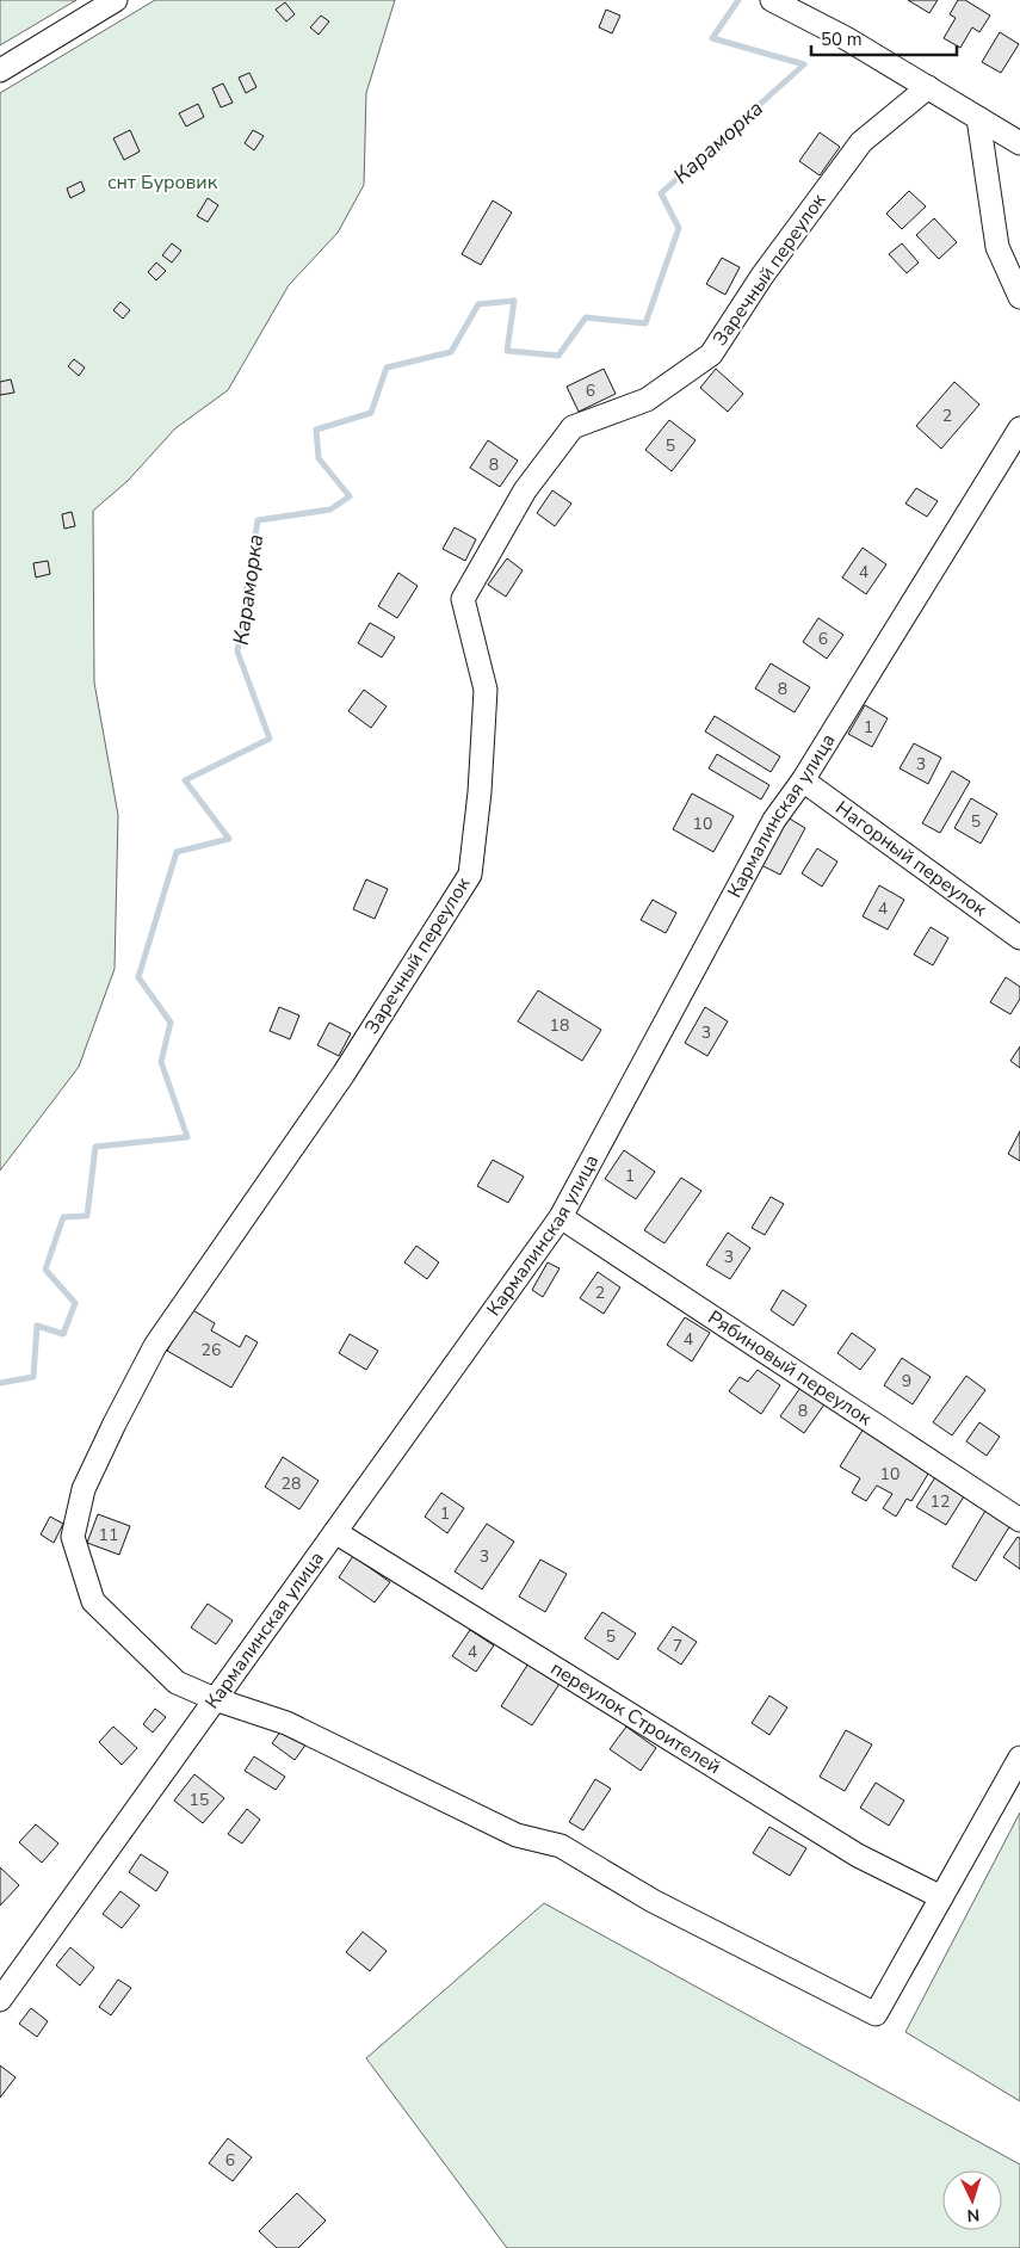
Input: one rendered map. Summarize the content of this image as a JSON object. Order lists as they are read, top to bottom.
{
  "streets": {
    "street": [
      "Заречный переулок",
      "Кармалинская улица",
      "Нагорный переулок",
      "Рябиновый переулок",
      "переулок Строителей"
    ]
  },
  "crossings": [
    ["Заречный переулок", "Кармалинская улица"],
    ["Заречный переулок", "переулок Строителей"],
    ["Кармалинская улица", "Нагорный переулок"],
    ["Кармалинская улица", "Рябиновый переулок"],
    ["Кармалинская улица", "переулок Строителей"]
  ],
  "water": ["Караморка"],
  "parks": ["снт Буровик"],
  "house_numbers": [
    "6",
    "2",
    "5",
    "8",
    "4",
    "6",
    "8",
    "1",
    "3",
    "5",
    "10",
    "4",
    "18",
    "3",
    "1",
    "3",
    "2",
    "4",
    "26",
    "9",
    "8",
    "10",
    "28",
    "12",
    "1",
    "11",
    "3",
    "5",
    "7",
    "4",
    "15",
    "6"
  ],
  "scale_bar": "50 m",
  "north": "bottom"
}
